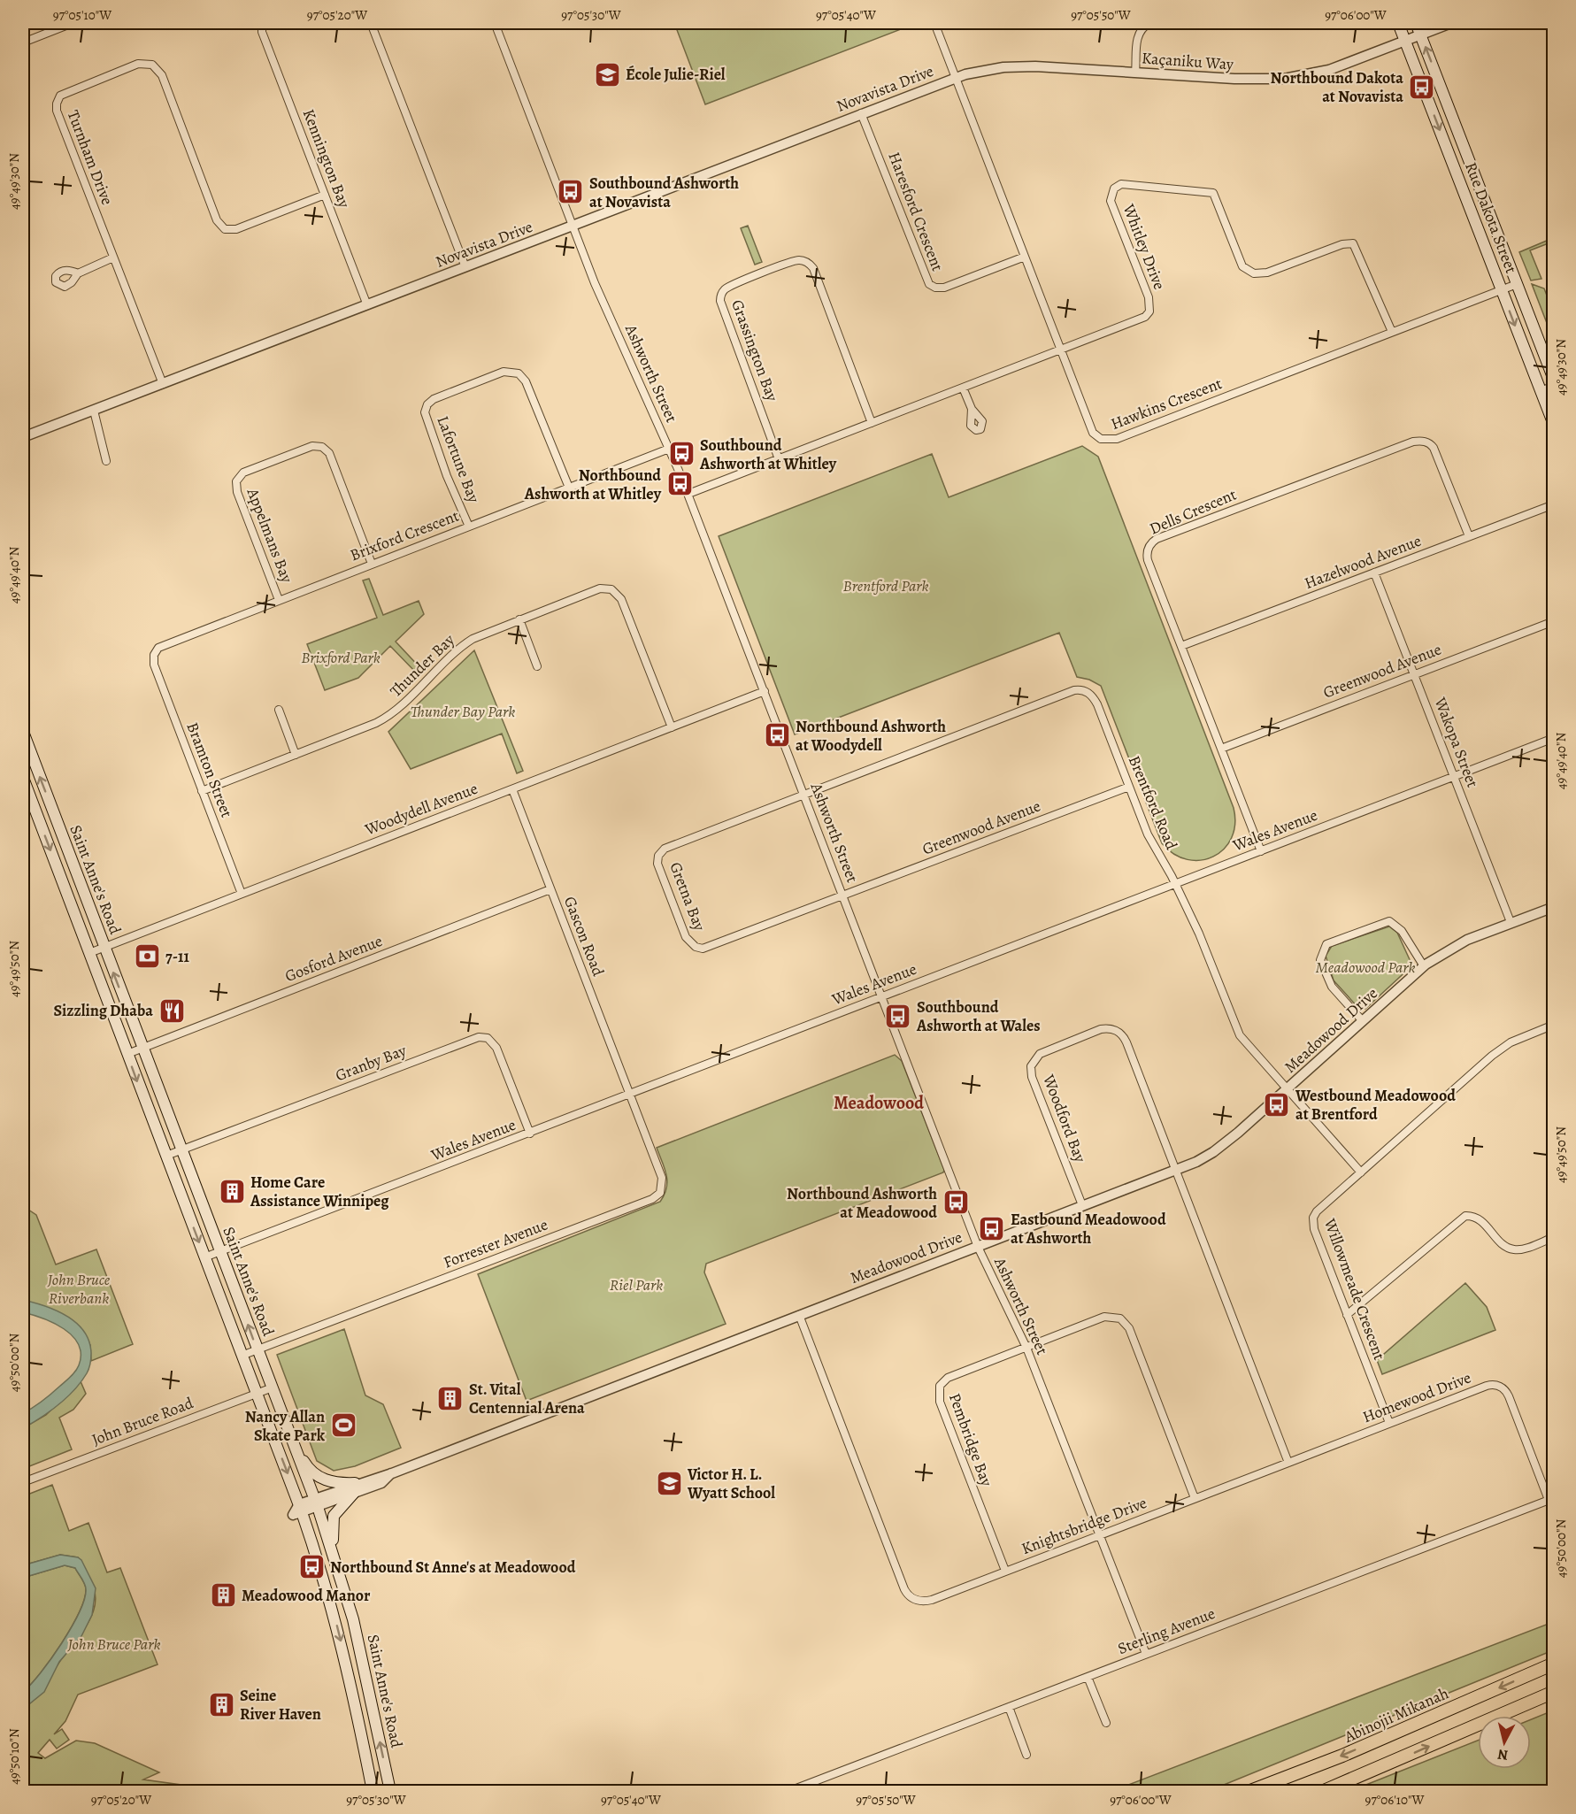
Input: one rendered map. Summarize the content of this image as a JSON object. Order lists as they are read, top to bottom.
{
  "streets": {
    "main road": ["Rue Dakota Street", "Saint Anne's Road", "Abinojii Mikanah"],
    "street": [
      "Kaçaniku Way",
      "Novavista Drive",
      "Turnham Drive",
      "Kennington Bay",
      "Haresford Crescent",
      "Whitley Drive",
      "Grassington Bay",
      "Ashworth Street",
      "Hawkins Crescent",
      "Lafortune Bay",
      "Dells Crescent",
      "Appelmans Bay",
      "Brixford Crescent",
      "Hazelwood Avenue",
      "Thunder Bay",
      "Greenwood Avenue",
      "Wakopa Street",
      "Bramton Street",
      "Brentford Road",
      "Woodydell Avenue",
      "Wales Avenue",
      "Gretna Bay",
      "Gascon Road",
      "Gosford Avenue",
      "Meadowood Drive",
      "Granby Bay",
      "Woodford Bay",
      "Forrester Avenue",
      "Willowmeade Crescent",
      "Homewood Drive",
      "John Bruce Road",
      "Pembridge Bay",
      "Knightsbridge Drive",
      "Sterling Avenue"
    ]
  },
  "crossings": [
    ["Kaçaniku Way", "Novavista Drive"],
    ["Kaçaniku Way", "Rue Dakota Street"],
    ["Kaçaniku Way", "Hawkins Crescent"],
    ["Novavista Drive", "Turnham Drive"],
    ["Novavista Drive", "Kennington Bay"],
    ["Novavista Drive", "Haresford Crescent"],
    ["Novavista Drive", "Ashworth Street"],
    ["Novavista Drive", "Hawkins Crescent"],
    ["Turnham Drive", "Kennington Bay"],
    ["Haresford Crescent", "Hawkins Crescent"],
    ["Rue Dakota Street", "Hawkins Crescent"],
    ["Whitley Drive", "Grassington Bay"],
    ["Whitley Drive", "Ashworth Street"],
    ["Whitley Drive", "Hawkins Crescent"],
    ["Ashworth Street", "Brixford Crescent"],
    ["Ashworth Street", "Greenwood Avenue"],
    ["Ashworth Street", "Brentford Road"],
    ["Ashworth Street", "Woodydell Avenue"],
    ["Ashworth Street", "Wales Avenue"],
    ["Ashworth Street", "Gretna Bay"],
    ["Ashworth Street", "Meadowood Drive"],
    ["Ashworth Street", "Pembridge Bay"],
    ["Ashworth Street", "Knightsbridge Drive"],
    ["Ashworth Street", "Sterling Avenue"],
    ["Lafortune Bay", "Brixford Crescent"],
    ["Dells Crescent", "Hazelwood Avenue"],
    ["Dells Crescent", "Greenwood Avenue"],
    ["Dells Crescent", "Wales Avenue"],
    ["Appelmans Bay", "Brixford Crescent"],
    ["Brixford Crescent", "Bramton Street"],
    ["Hazelwood Avenue", "Wakopa Street"],
    ["Thunder Bay", "Bramton Street"],
    ["Thunder Bay", "Woodydell Avenue"],
    ["Greenwood Avenue", "Wakopa Street"],
    ["Greenwood Avenue", "Brentford Road"],
    ["Greenwood Avenue", "Gretna Bay"],
    ["Wakopa Street", "Wales Avenue"],
    ["Wakopa Street", "Meadowood Drive"],
    ["Bramton Street", "Woodydell Avenue"],
    ["Brentford Road", "Wales Avenue"],
    ["Brentford Road", "Gretna Bay"],
    ["Brentford Road", "Meadowood Drive"],
    ["Brentford Road", "Willowmeade Crescent"],
    ["Woodydell Avenue", "Saint Anne's Road"],
    ["Woodydell Avenue", "Gascon Road"],
    ["Wales Avenue", "Saint Anne's Road"],
    ["Wales Avenue", "Gascon Road"],
    ["Wales Avenue", "Granby Bay"],
    ["Wales Avenue", "Forrester Avenue"],
    ["Saint Anne's Road", "Gosford Avenue"],
    ["Saint Anne's Road", "Meadowood Drive"],
    ["Saint Anne's Road", "Granby Bay"],
    ["Saint Anne's Road", "Forrester Avenue"],
    ["Saint Anne's Road", "John Bruce Road"],
    ["Gascon Road", "Gosford Avenue"],
    ["Gascon Road", "Forrester Avenue"],
    ["Meadowood Drive", "Woodford Bay"],
    ["Meadowood Drive", "Knightsbridge Drive"],
    ["Willowmeade Crescent", "Homewood Drive"],
    ["Homewood Drive", "Knightsbridge Drive"],
    ["Homewood Drive", "Sterling Avenue"],
    ["Pembridge Bay", "Knightsbridge Drive"]
  ],
  "districts": ["Meadowood"],
  "parks": [
    "Brentford Park",
    "Brixford Park",
    "Thunder Bay Park",
    "Meadowood Park",
    "John Bruce Riverbank",
    "Riel Park",
    "John Bruce Park"
  ],
  "places": {
    "school or university": ["École Julie-Riel", "Victor H. L. Wyatt School"],
    "bus stop": [
      "Northbound Dakota at Novavista",
      "Southbound Ashworth at Novavista",
      "Southbound Ashworth at Whitley",
      "Northbound Ashworth at Whitley",
      "Northbound Ashworth at Woodydell",
      "Southbound Ashworth at Wales",
      "Westbound Meadowood at Brentford",
      "Northbound Ashworth at Meadowood",
      "Eastbound Meadowood at Ashworth",
      "Northbound St Anne's at Meadowood"
    ],
    "bank": ["7-11"],
    "restaurant": ["Sizzling Dhaba"],
    "building": [
      "Home Care Assistance Winnipeg",
      "St. Vital Centennial Arena",
      "Meadowood Manor",
      "Seine River Haven"
    ],
    "sports": ["Nancy Allan Skate Park"]
  },
  "north": "bottom",
  "coordinates": [
    "97°05'10\"W",
    "97°05'20\"W",
    "97°05'30\"W",
    "97°05'40\"W",
    "97°05'50\"W",
    "97°06'00\"W",
    "49°49'30\"N",
    "49°49'40\"N",
    "49°49'50\"N",
    "49°50'00\"N",
    "49°50'10\"N",
    "97°06'10\"W"
  ]
}
